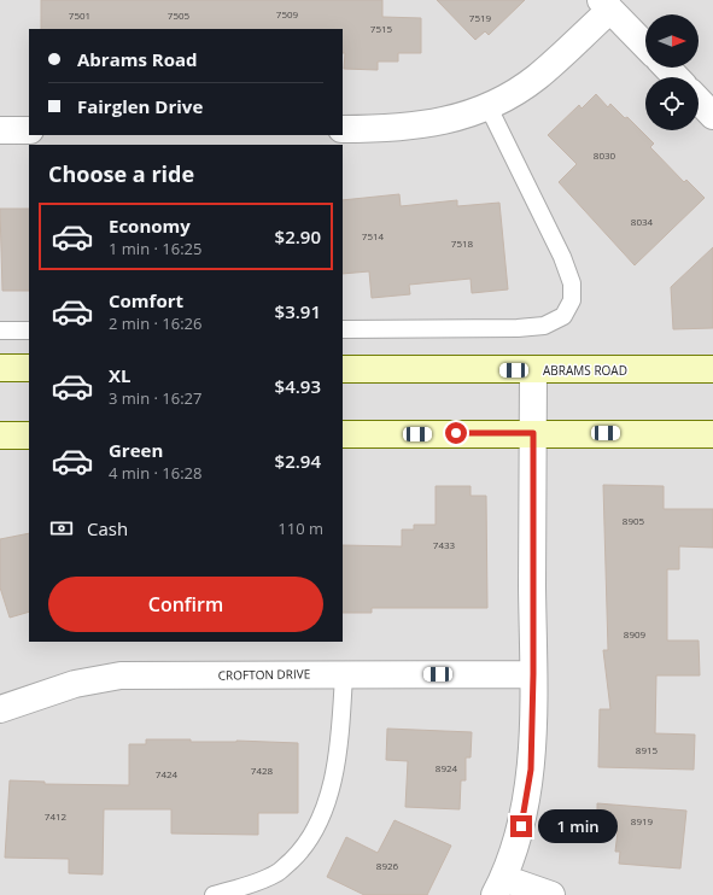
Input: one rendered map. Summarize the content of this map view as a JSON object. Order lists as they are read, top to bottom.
{
  "streets": {
    "main road": ["ABRAMS ROAD"],
    "street": ["CROFTON DRIVE"]
  },
  "house_numbers": [
    "7509",
    "7501",
    "7505",
    "7519",
    "7515",
    "8030",
    "8034",
    "7514",
    "7518",
    "8905",
    "7433",
    "8909",
    "8915",
    "8924",
    "7428",
    "7424",
    "7412",
    "8919",
    "8926"
  ],
  "north": "right",
  "page": {
    "banner": ["Abrams Road", "Fairglen Drive"],
    "heading": "Choose a ride",
    "list": [
      {
        "name": "Economy",
        "note": "1 min · 16:25",
        "value": "$2.90"
      },
      {
        "name": "Comfort",
        "note": "2 min · 16:26",
        "value": "$3.91"
      },
      {
        "name": "XL",
        "note": "3 min · 16:27",
        "value": "$4.93"
      },
      {
        "name": "Green",
        "note": "4 min · 16:28",
        "value": "$2.94"
      }
    ],
    "pay": ["Cash", "110 m"],
    "buttons": "Confirm",
    "bubble": "1 min"
  }
}
